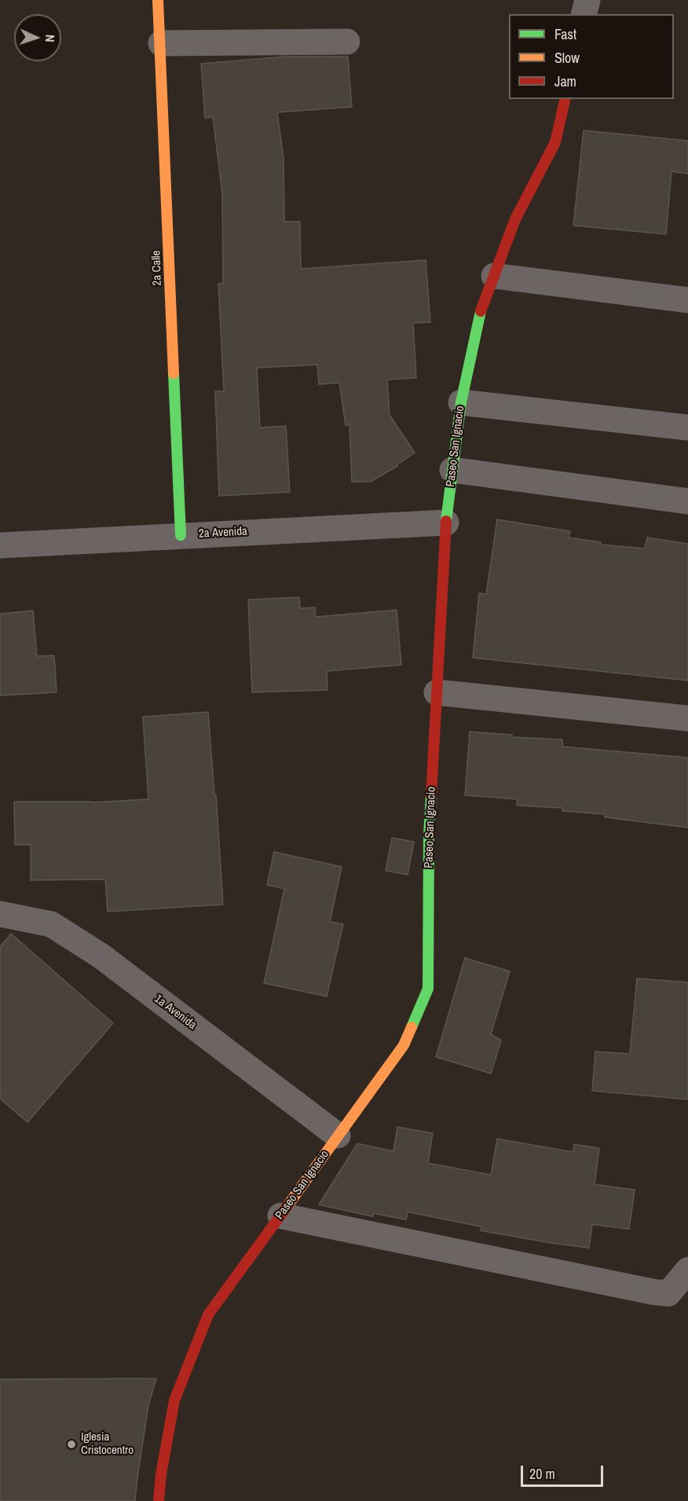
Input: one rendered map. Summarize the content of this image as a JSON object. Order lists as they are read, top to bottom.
{
  "streets": {
    "street": [
      "2a Calle",
      "Paseo San Ignacio",
      "2a Avenida",
      "1a Avenida"
    ]
  },
  "crossings": [
    ["2a Calle", "2a Avenida"],
    ["Paseo San Ignacio", "2a Avenida"],
    ["Paseo San Ignacio", "1a Avenida"]
  ],
  "places": ["Iglesia Cristocentro"],
  "legend": ["Fast", "Slow", "Jam"],
  "scale_bar": "20 m",
  "north": "right"
}
